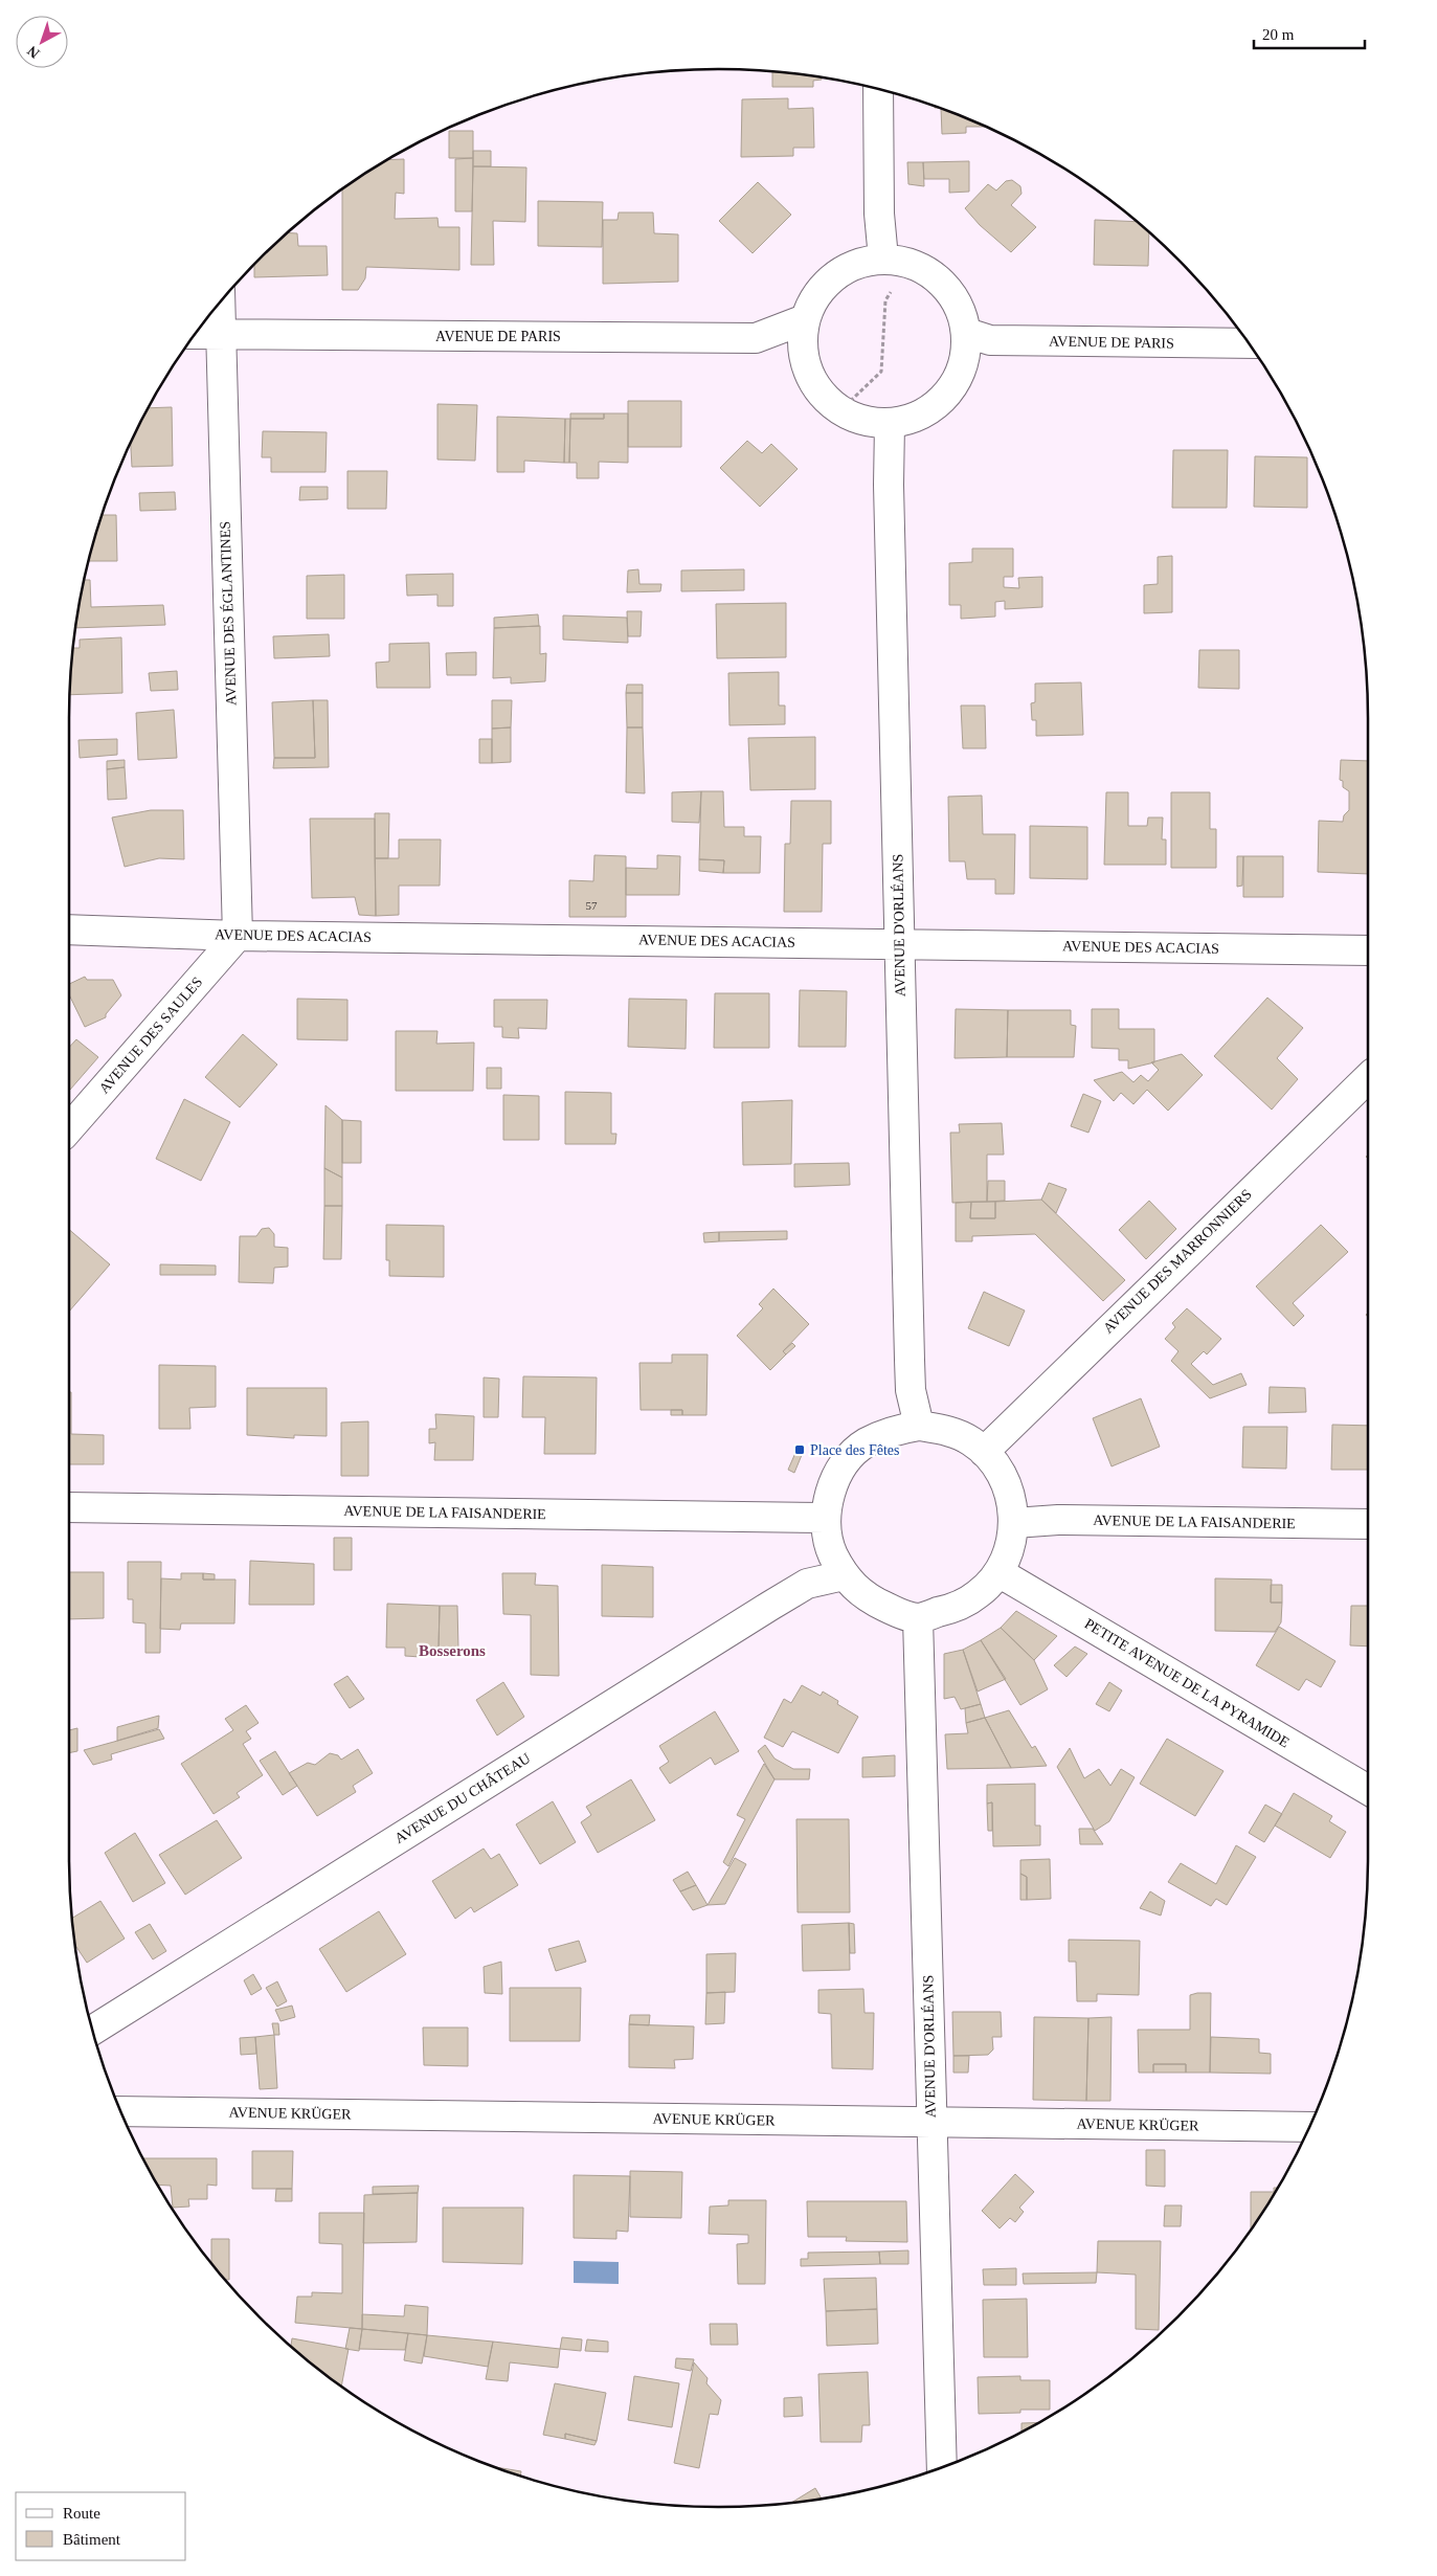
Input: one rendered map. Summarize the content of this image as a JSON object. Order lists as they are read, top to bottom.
{
  "streets": {
    "street": [
      "AVENUE DE PARIS",
      "AVENUE DES ÉGLANTINES",
      "AVENUE D'ORLÉANS",
      "AVENUE DES ACACIAS",
      "AVENUE DES SAULES",
      "AVENUE DES MARRONNIERS",
      "AVENUE DE LA FAISANDERIE",
      "PETITE AVENUE DE LA PYRAMIDE",
      "AVENUE DU CHÂTEAU",
      "AVENUE KRÜGER"
    ]
  },
  "crossings": [
    ["AVENUE DE PARIS", "AVENUE DES ÉGLANTINES"],
    ["AVENUE DES ÉGLANTINES", "AVENUE DES ACACIAS"],
    ["AVENUE DES ÉGLANTINES", "AVENUE DES SAULES"],
    ["AVENUE D'ORLÉANS", "AVENUE DES ACACIAS"],
    ["AVENUE D'ORLÉANS", "AVENUE KRÜGER"],
    ["AVENUE DES ACACIAS", "AVENUE DES SAULES"]
  ],
  "districts": ["Bosserons"],
  "places": {
    "transit": ["Place des Fêtes"]
  },
  "house_numbers": ["57"],
  "legend": ["Route", "Bâtiment"],
  "scale_bar": "20 m",
  "north": "bottom left"
}
